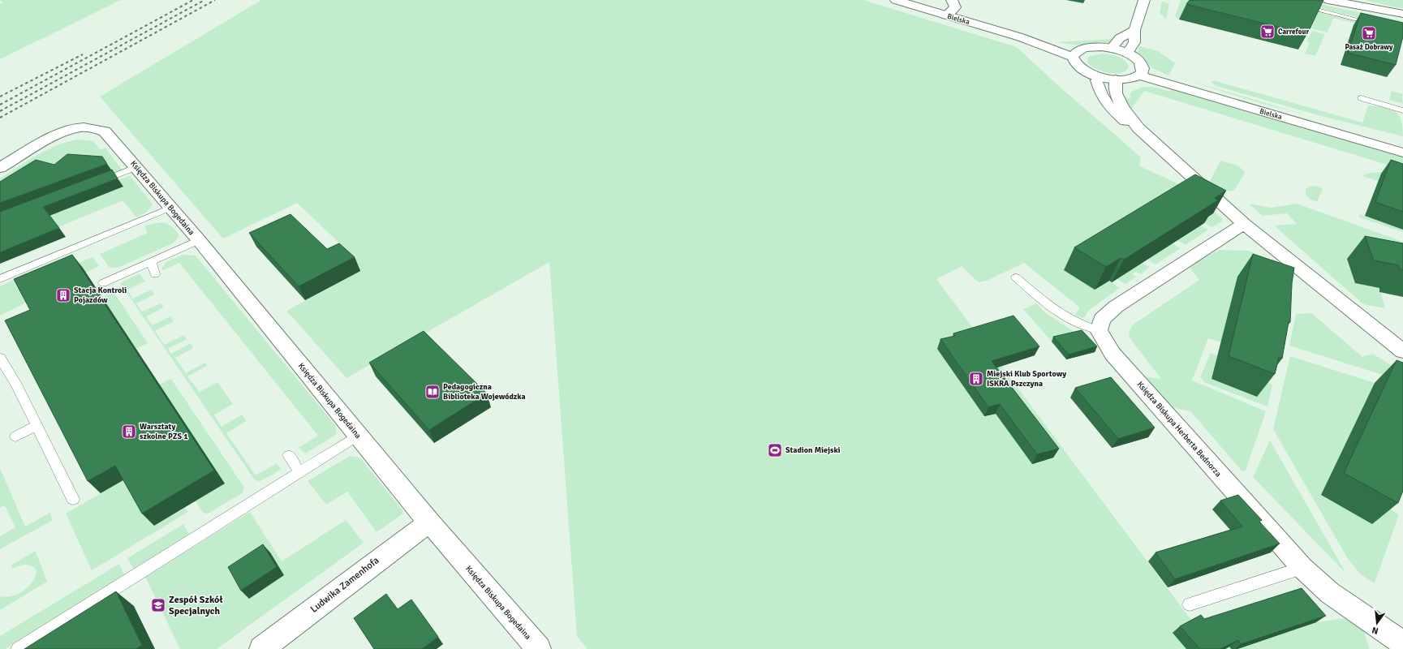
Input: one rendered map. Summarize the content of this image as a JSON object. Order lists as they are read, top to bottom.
{
  "streets": {
    "street": [
      "Bielska",
      "Księdza Biskupa Bogedaina",
      "Księdza Biskupa Herberta Bednorza",
      "Ludwika Zamenhofa"
    ]
  },
  "crossings": [
    ["Księdza Biskupa Bogedaina", "Ludwika Zamenhofa"]
  ],
  "places": {
    "supermarket": ["Carrefour", "Pasaż Dobrawy"],
    "building": ["Stacja Kontroli Pojazdów", "Miejski Klub Sportowy ISKRA Pszczyna", "Warsztaty szkolne PZS 1"],
    "library": ["Pedagogiczna Biblioteka Wojewódzka"],
    "sports": ["Stadion Miejski"],
    "school or university": ["Zespół Szkół Specjalnych"]
  },
  "north": "bottom"
}
